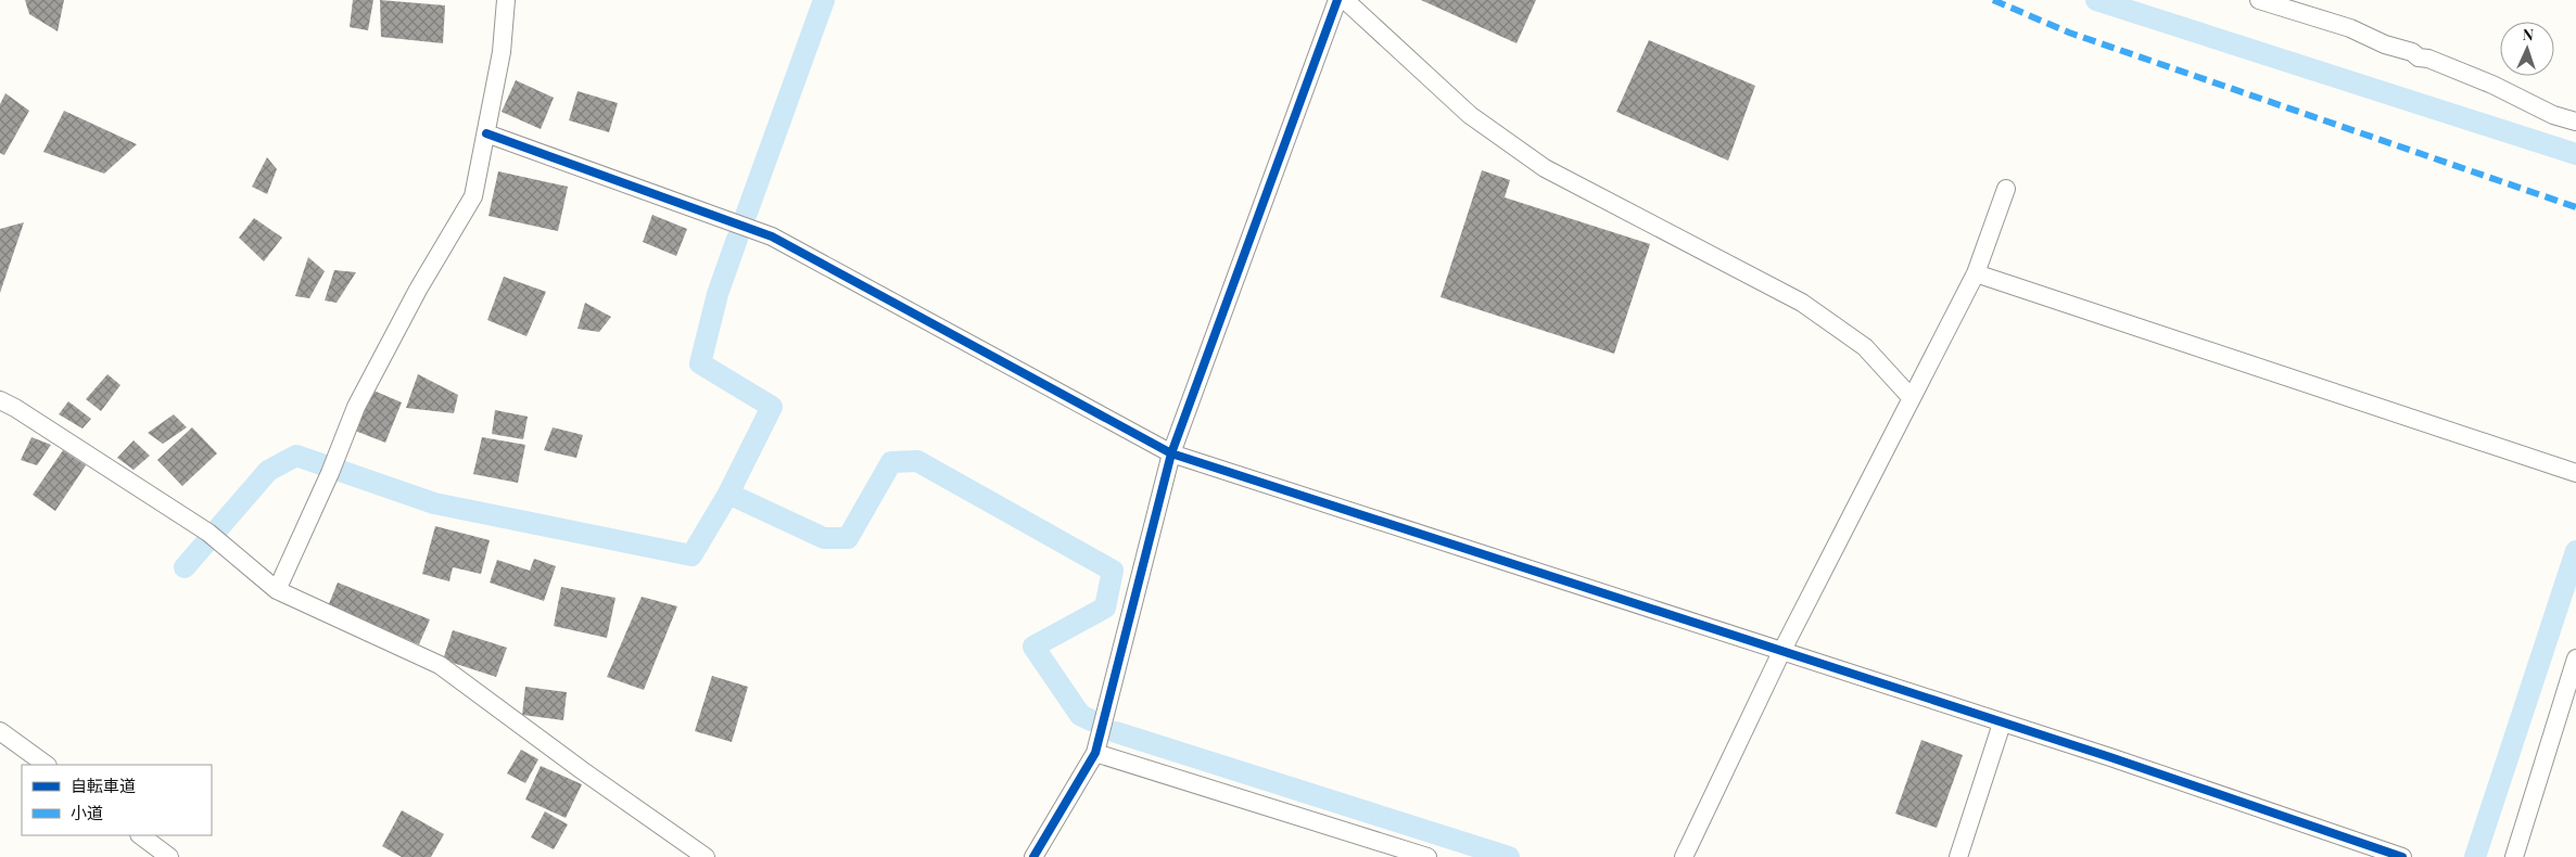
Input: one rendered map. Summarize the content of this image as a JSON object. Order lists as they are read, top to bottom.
{
  "legend": ["自転車道", "小道"],
  "north": "top"
}
